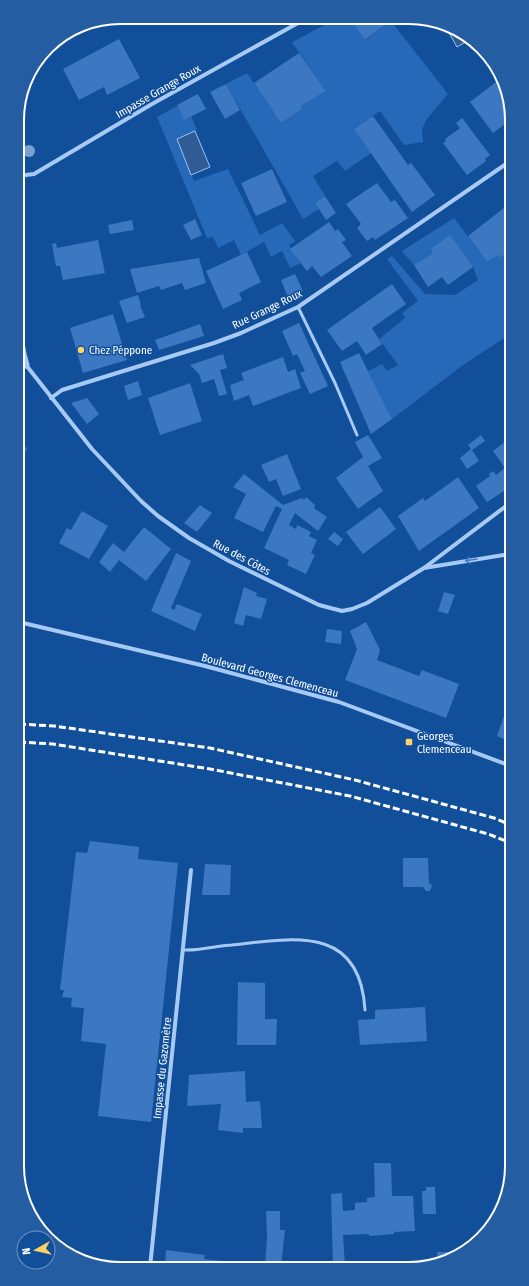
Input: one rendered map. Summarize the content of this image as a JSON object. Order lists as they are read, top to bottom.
{
  "streets": {
    "street": [
      "Impasse Grange Roux",
      "Rue Grange Roux",
      "Rue des Côtes",
      "Boulevard Georges Clemenceau",
      "Impasse du Gazomètre"
    ]
  },
  "crossings": [
    ["Rue Grange Roux", "Rue des Côtes"]
  ],
  "places": {
    "other": ["Chez Péppone"],
    "transit": ["Georges Clemenceau"]
  },
  "north": "left"
}
